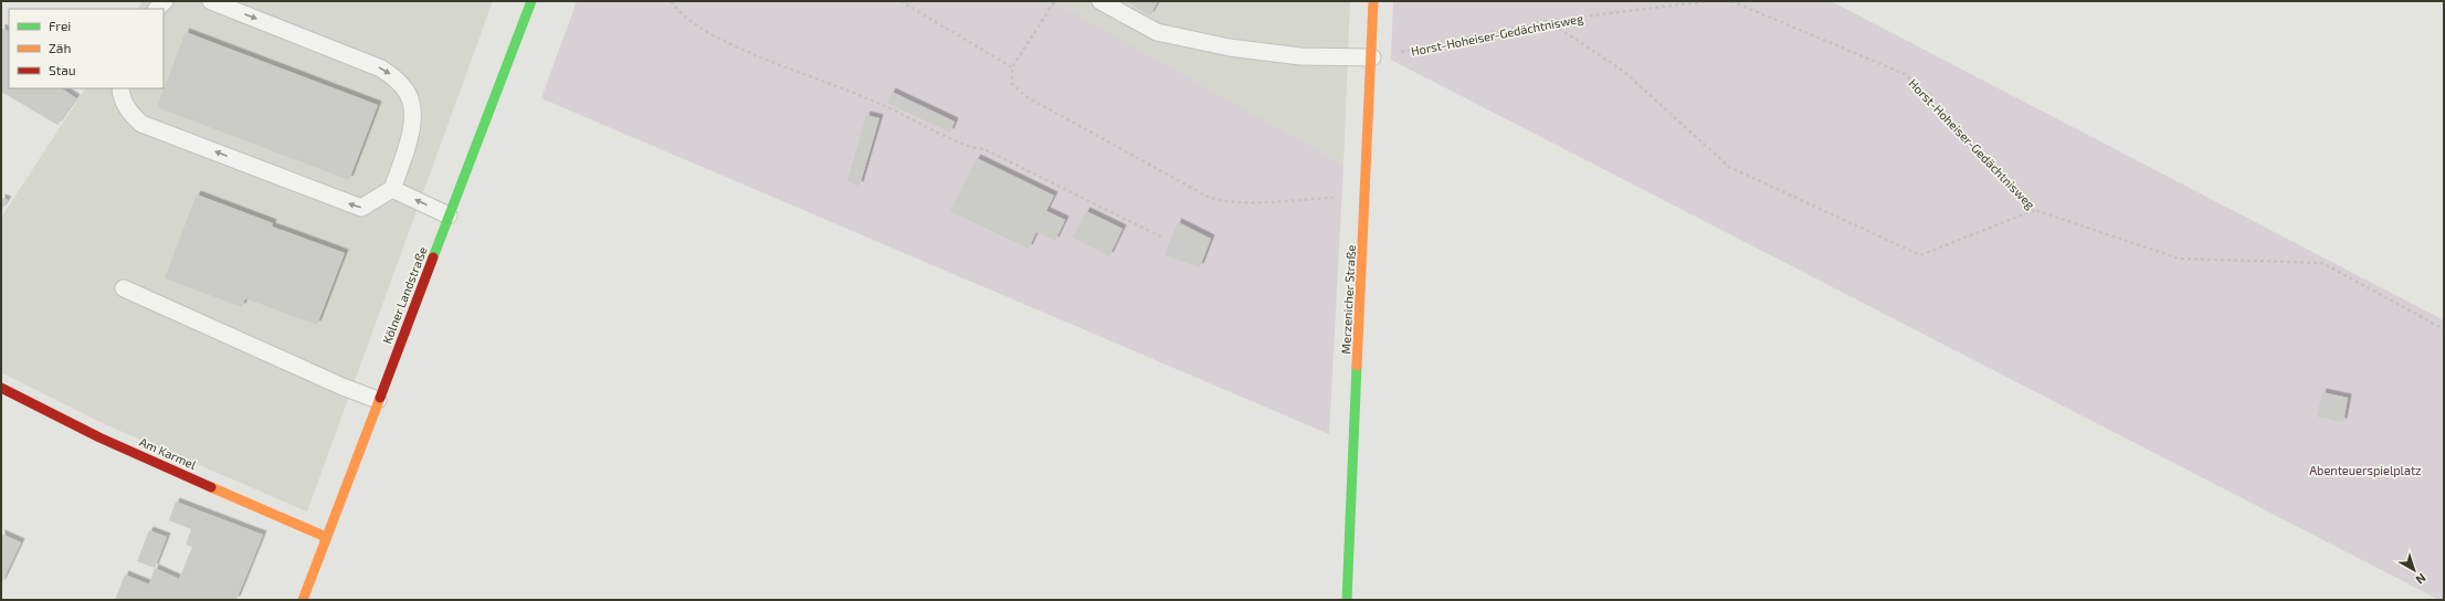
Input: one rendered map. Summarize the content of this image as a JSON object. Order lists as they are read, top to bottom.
{
  "streets": {
    "street": ["Kölner Landstraße", "Merzenicher Straße", "Am Karmel"],
    "path": ["Horst-Hoheiser-Gedächtnisweg"]
  },
  "crossings": [
    ["Horst-Hoheiser-Gedächtnisweg", "Merzenicher Straße"],
    ["Kölner Landstraße", "Am Karmel"]
  ],
  "parks": ["Abenteuerspielplatz"],
  "legend": ["Frei", "Zäh", "Stau"],
  "north": "bottom right"
}
